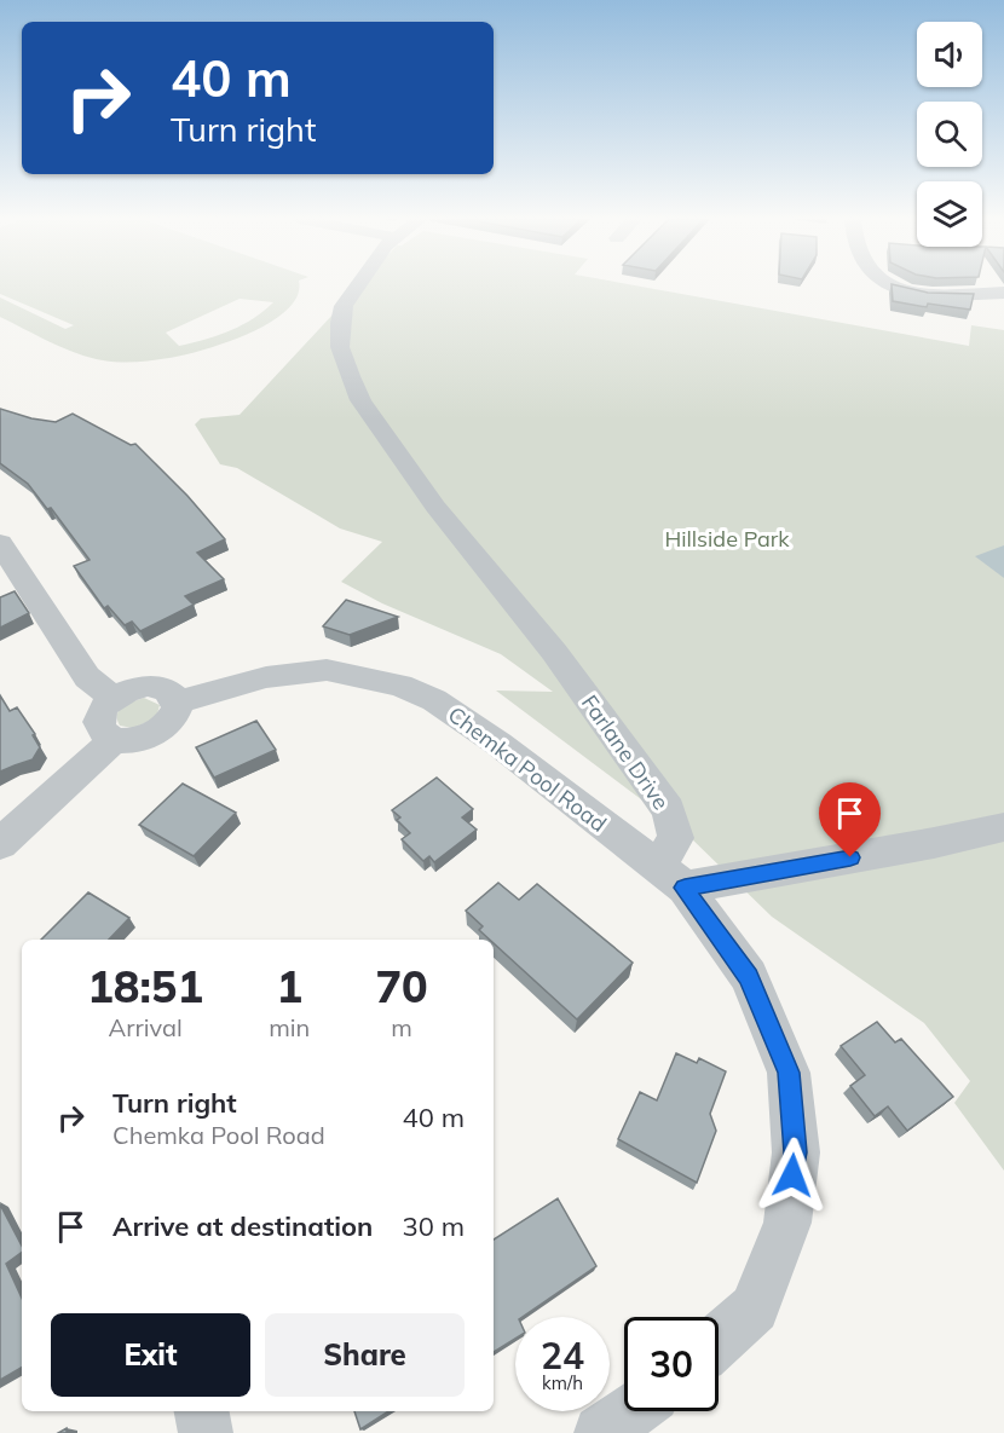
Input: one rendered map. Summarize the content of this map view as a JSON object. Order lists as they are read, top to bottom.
{
  "streets": {
    "street": ["Farlane Drive", "Chemka Pool Road"]
  },
  "crossings": [
    ["Farlane Drive", "Chemka Pool Road"]
  ],
  "parks": ["Hillside Park"],
  "page": {
    "turn": ["40 m", "Turn right"],
    "eta": [
      "18:51",
      "Arrival",
      "1",
      "min",
      "70",
      "m"
    ],
    "list": [
      {
        "name": "Turn right",
        "note": "Chemka Pool Road",
        "value": "40 m"
      },
      {
        "name": "Arrive at destination",
        "value": "30 m"
      }
    ],
    "buttons": ["Exit", "Share"],
    "speed": "24 km/h",
    "limit": "30"
  }
}
